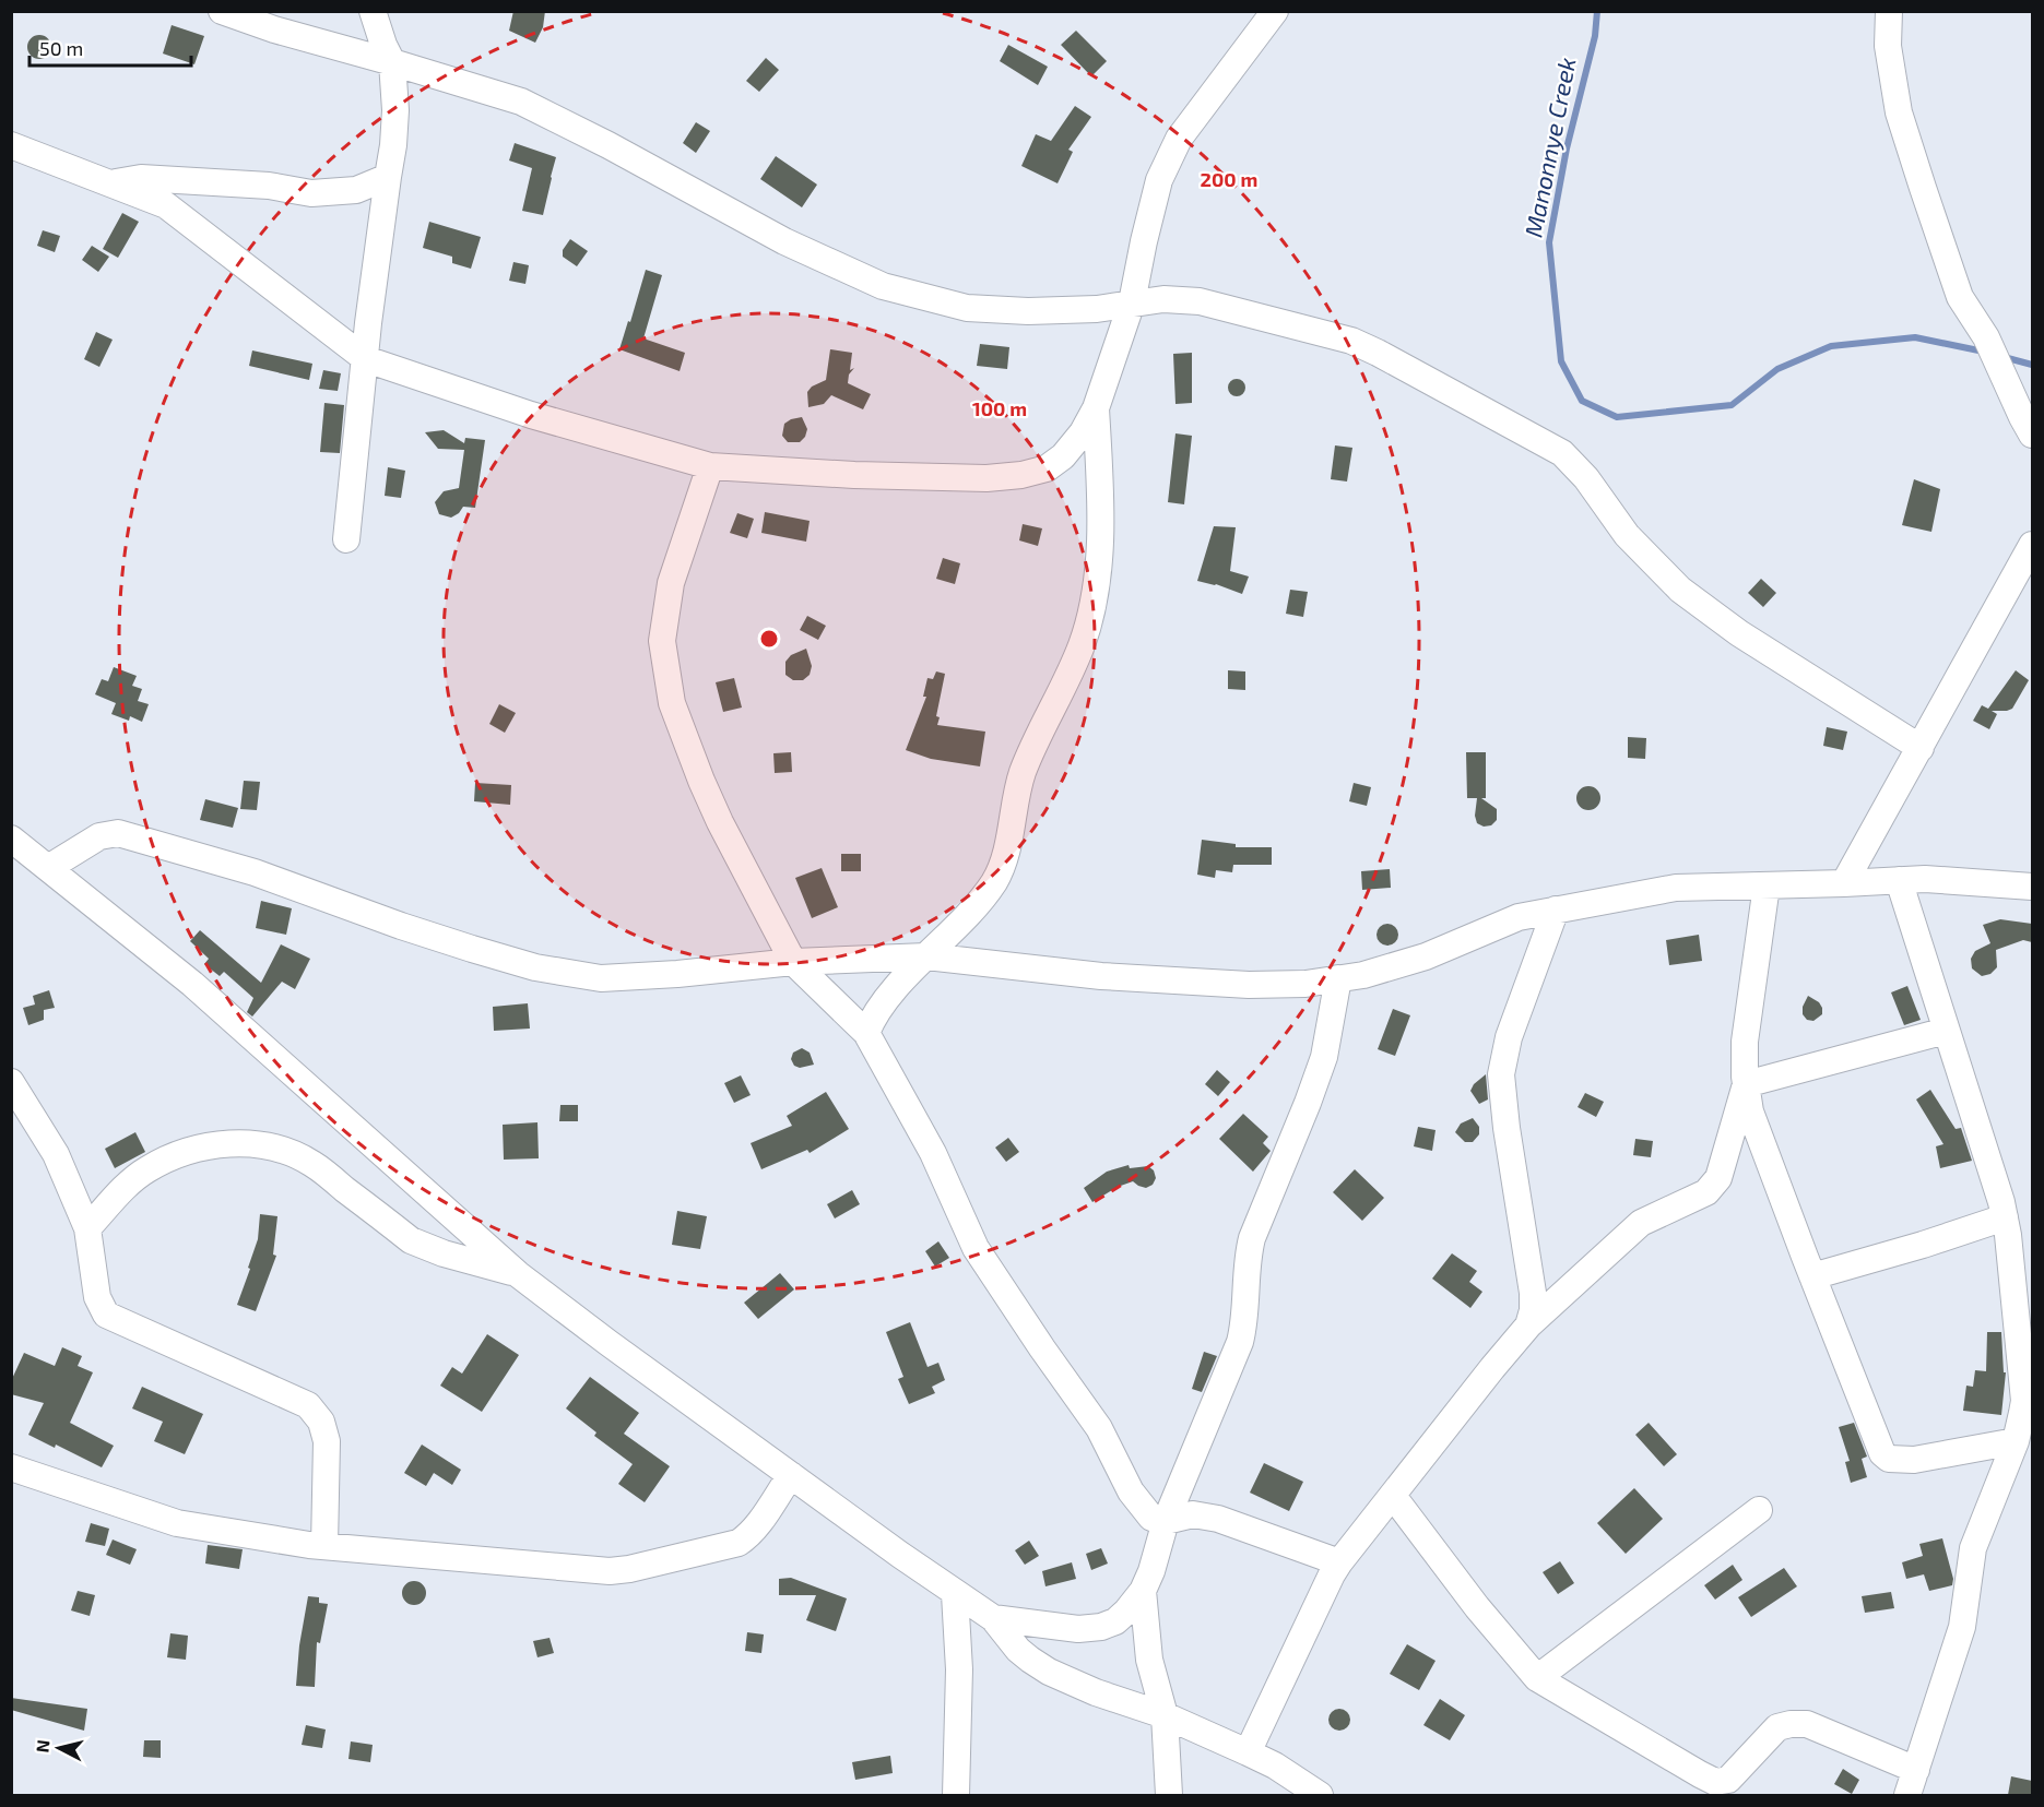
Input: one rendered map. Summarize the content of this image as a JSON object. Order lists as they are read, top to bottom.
{
  "water": ["Manonnye Creek"],
  "scale_bar": "50 m",
  "north": "left",
  "rings": ["200 m", "100 m"]
}
